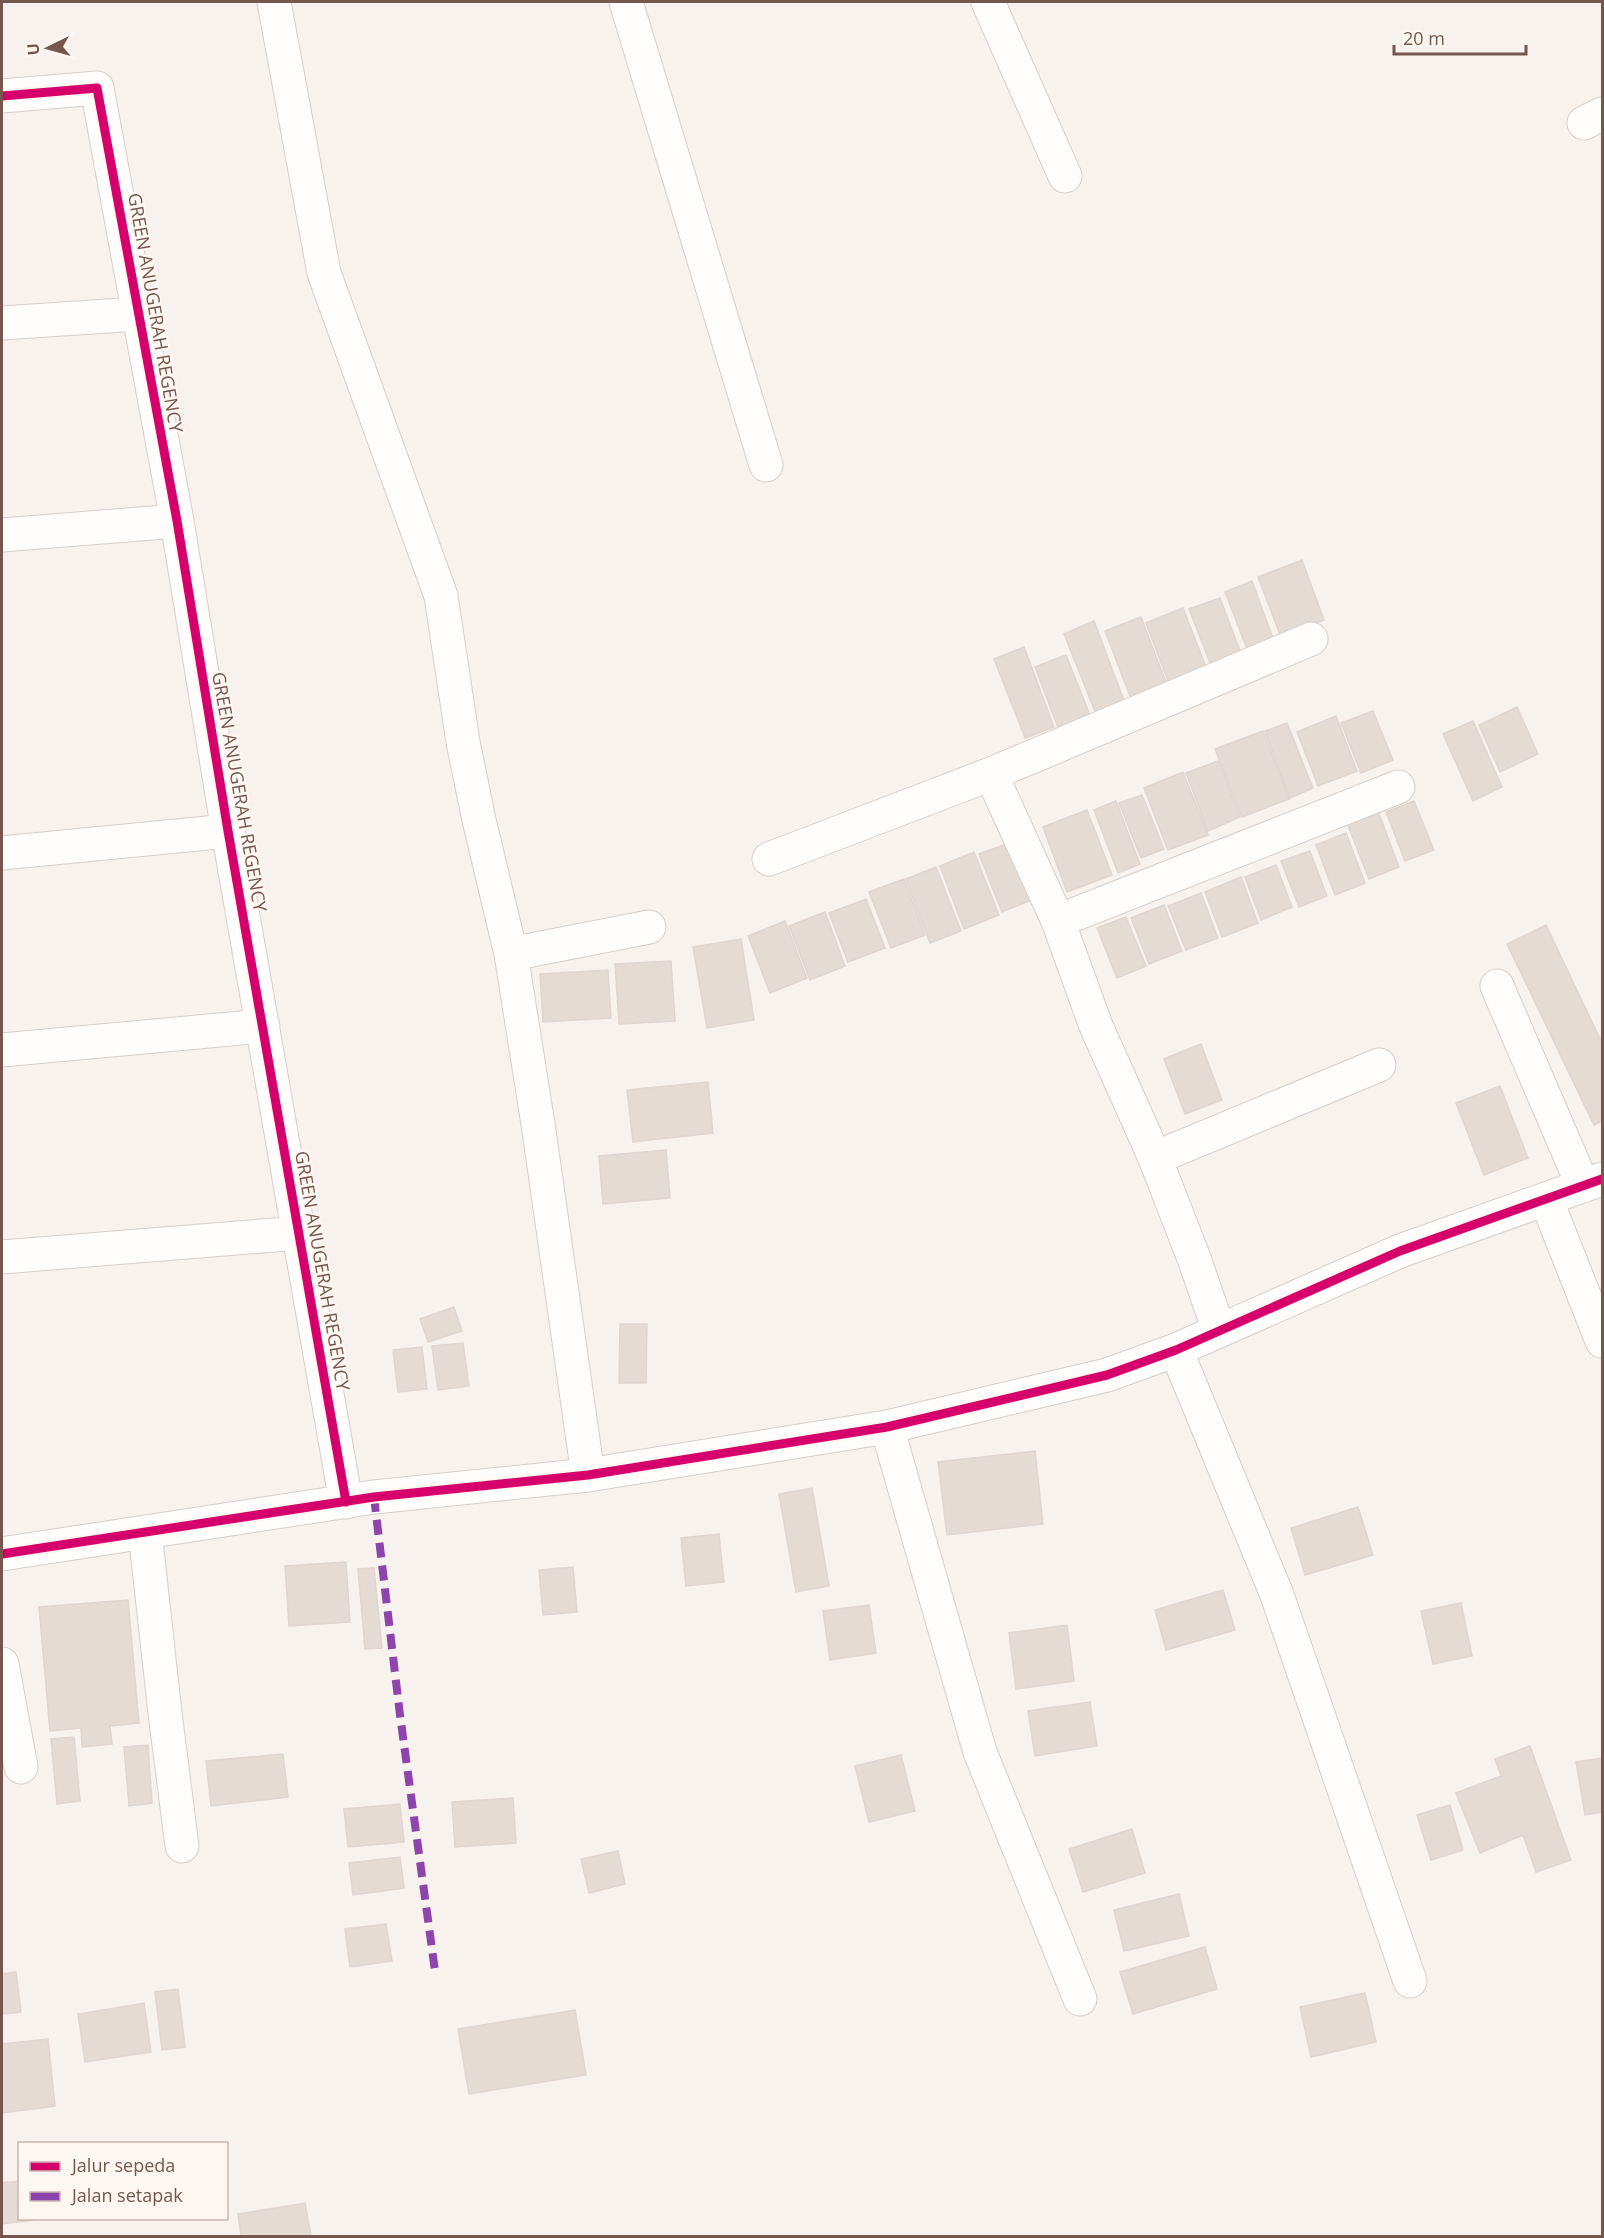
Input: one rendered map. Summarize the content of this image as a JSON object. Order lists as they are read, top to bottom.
{
  "streets": {
    "street": ["GREEN ANUGERAH REGENCY"]
  },
  "legend": ["Jalur sepeda", "Jalan setapak"],
  "scale_bar": "20 m",
  "north": "left"
}
